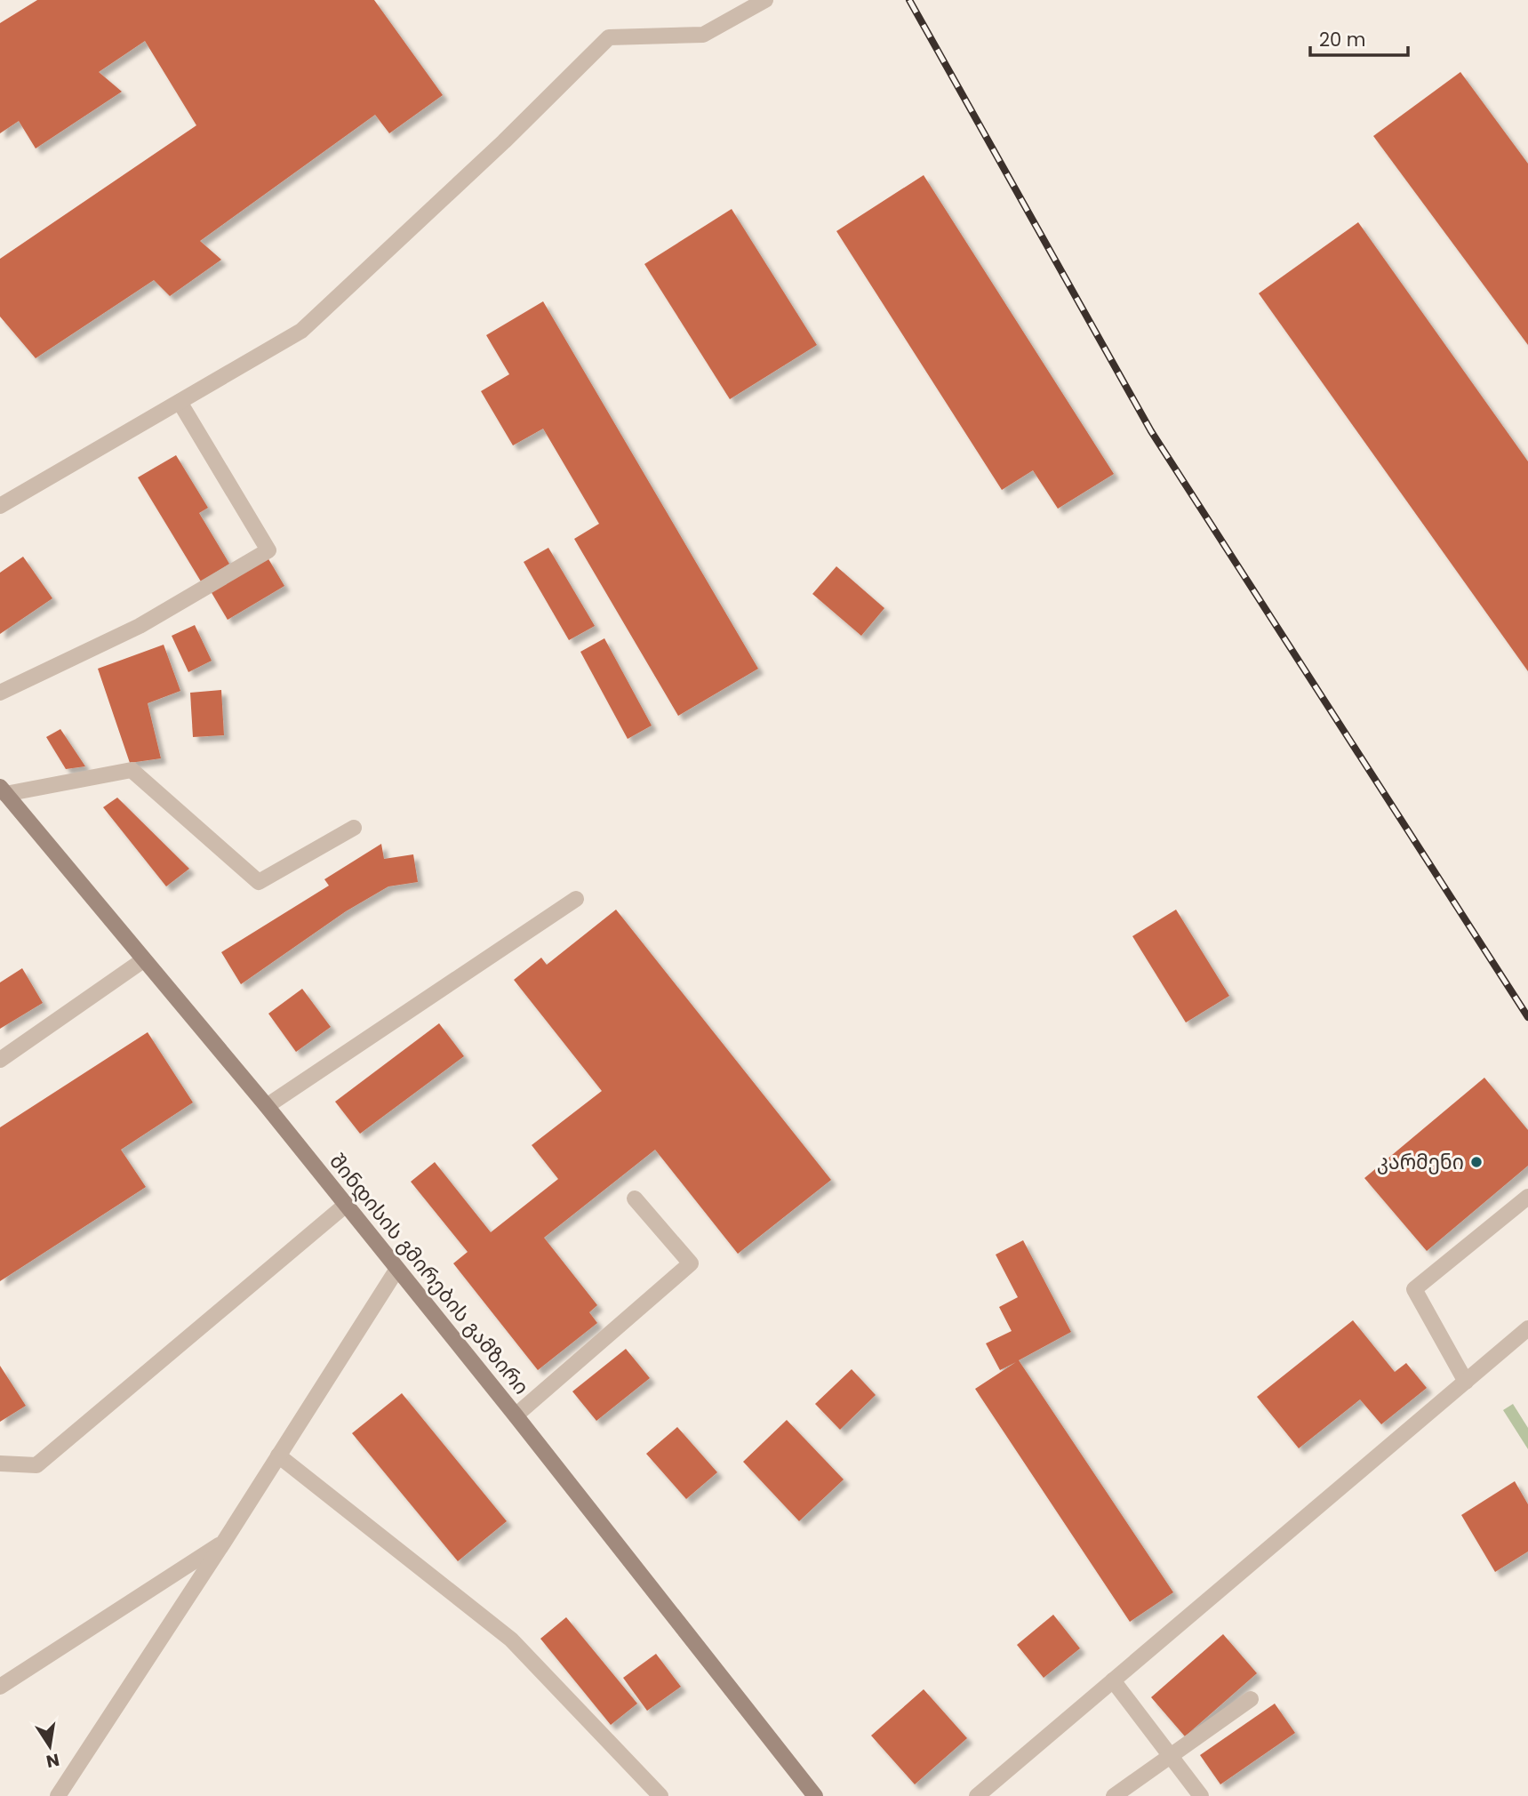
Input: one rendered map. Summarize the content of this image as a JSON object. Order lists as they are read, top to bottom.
{
  "streets": {
    "main road": ["შინდისის გმირების გამზირი"]
  },
  "places": ["კარმენი"],
  "scale_bar": "20 m",
  "north": "bottom"
}
